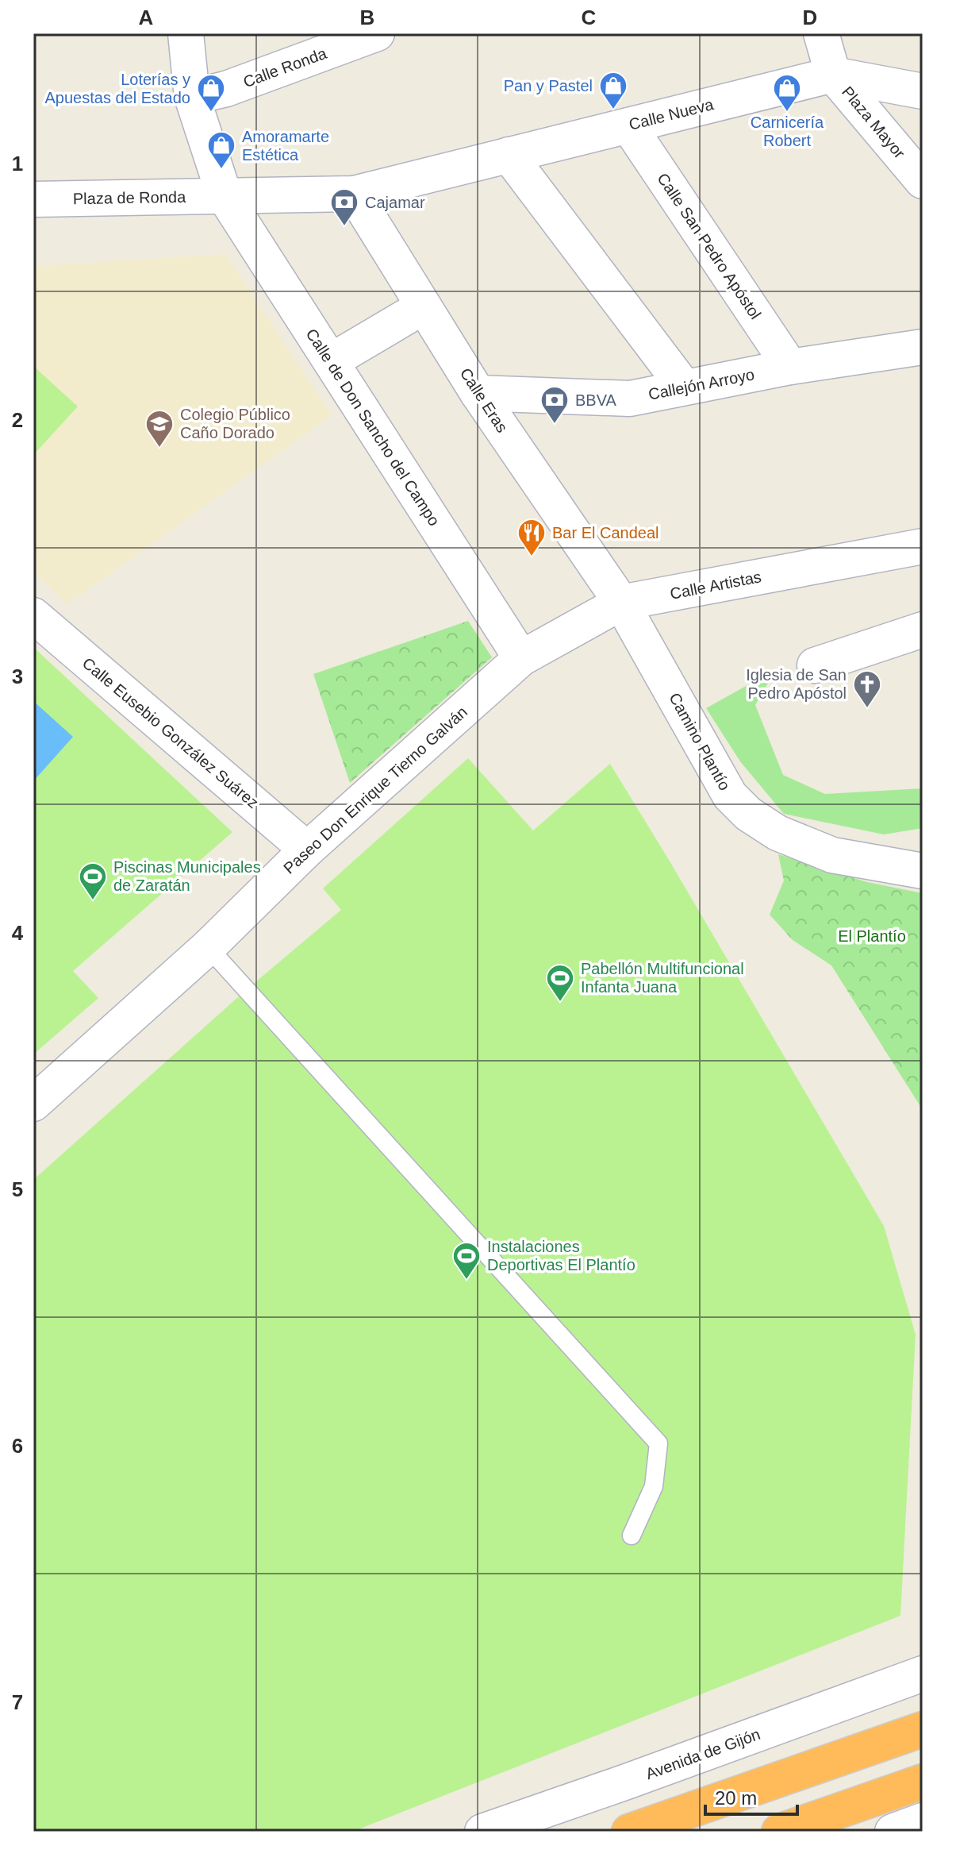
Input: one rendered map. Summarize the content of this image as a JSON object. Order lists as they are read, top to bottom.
{
  "streets": {
    "street": [
      "Calle Ronda",
      "Calle Nueva",
      "Plaza Mayor",
      "Plaza de Ronda",
      "Calle San Pedro Apóstol",
      "Callejón Arroyo",
      "Calle Eras",
      "Calle de Don Sancho del Campo",
      "Calle Artistas",
      "Calle Eusebio González Suárez",
      "Camino Plantío",
      "Paseo Don Enrique Tierno Galván",
      "Avenida de Gijón"
    ]
  },
  "crossings": [
    ["Calle Ronda", "Calle de Don Sancho del Campo"],
    ["Calle Nueva", "Plaza Mayor"],
    ["Calle Nueva", "Plaza de Ronda"],
    ["Calle Nueva", "Calle San Pedro Apóstol"],
    ["Calle Nueva", "Calle Eras"],
    ["Calle Nueva", "Calle de Don Sancho del Campo"],
    ["Plaza de Ronda", "Calle de Don Sancho del Campo"],
    ["Calle San Pedro Apóstol", "Callejón Arroyo"],
    ["Callejón Arroyo", "Calle Eras"],
    ["Calle Eras", "Calle Artistas"],
    ["Calle Eras", "Camino Plantío"],
    ["Calle de Don Sancho del Campo", "Calle Artistas"],
    ["Calle de Don Sancho del Campo", "Paseo Don Enrique Tierno Galván"],
    ["Calle Artistas", "Camino Plantío"],
    ["Calle Artistas", "Paseo Don Enrique Tierno Galván"],
    ["Calle Eusebio González Suárez", "Paseo Don Enrique Tierno Galván"]
  ],
  "parks": ["El Plantío"],
  "places": {
    "shop": [
      "Pan y Pastel",
      "Loterías y Apuestas del Estado",
      "Carnicería Robert",
      "Amoramarte Estética"
    ],
    "bank": ["Cajamar", "BBVA"],
    "school or university": ["Colegio Público Caño Dorado"],
    "restaurant": ["Bar El Candeal"],
    "church": ["Iglesia de San Pedro Apóstol"],
    "sports": ["Piscinas Municipales de Zaratán", "Pabellón Multifuncional Infanta Juana", "Instalaciones Deportivas El Plantío"]
  },
  "scale_bar": "20 m",
  "grid": {
    "columns": [
      "A",
      "B",
      "C",
      "D"
    ],
    "rows": [
      "1",
      "2",
      "3",
      "4",
      "5",
      "6",
      "7"
    ]
  }
}
